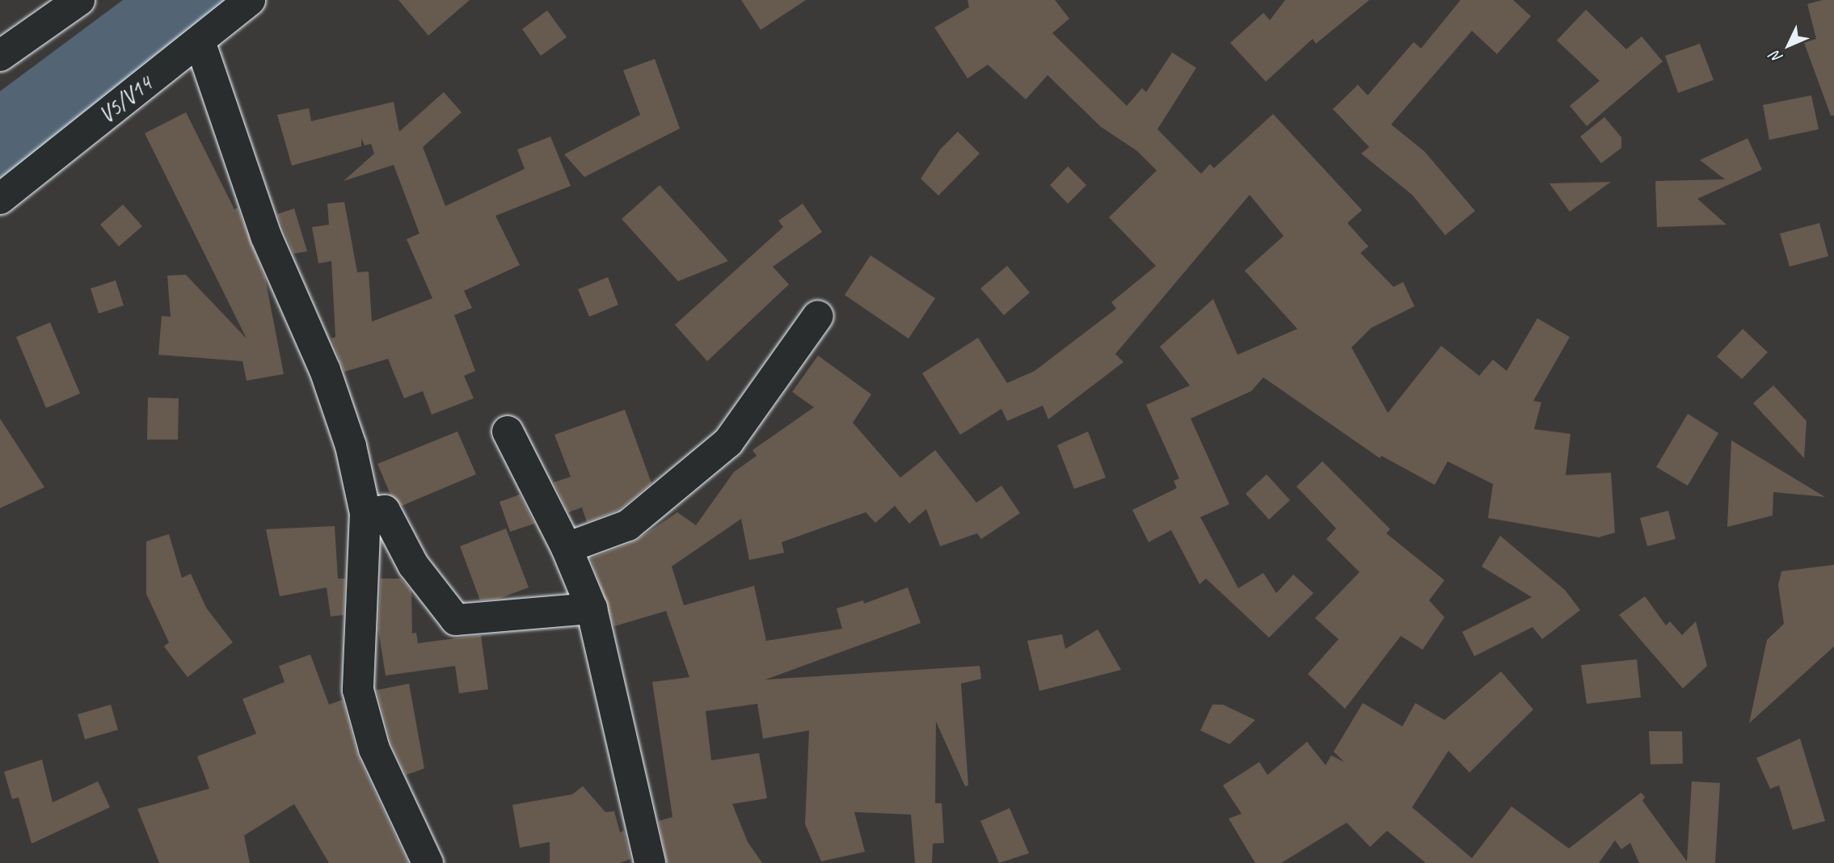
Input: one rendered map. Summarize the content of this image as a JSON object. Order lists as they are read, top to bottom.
{
  "streets": {
    "street": ["V5/V14"]
  },
  "north": "bottom left"
}
